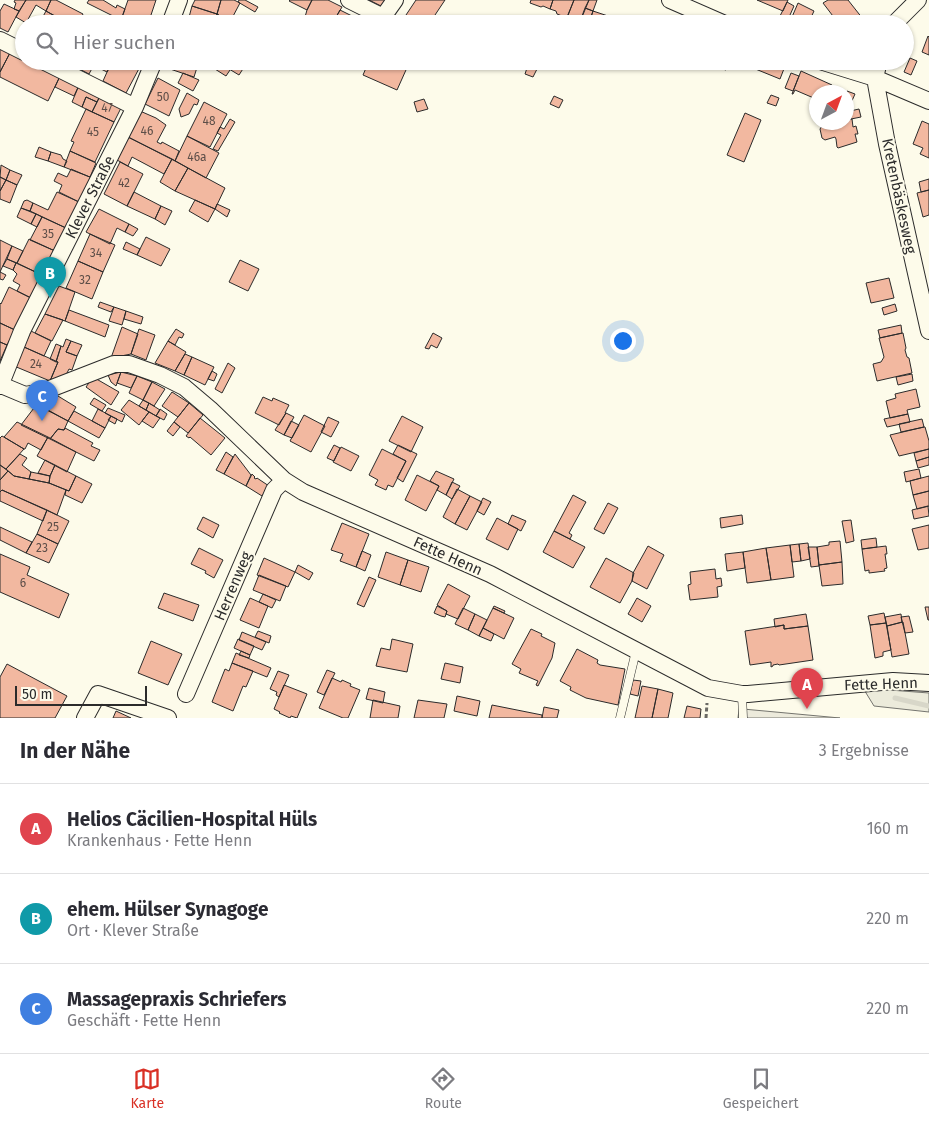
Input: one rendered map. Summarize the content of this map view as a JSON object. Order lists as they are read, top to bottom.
{
  "streets": {
    "street": [
      "Kretenbäskesweg",
      "Klever Straße",
      "Fette Henn",
      "Herrenweg"
    ]
  },
  "crossings": [
    ["Klever Straße", "Fette Henn"],
    ["Fette Henn", "Herrenweg"]
  ],
  "house_numbers": [
    "50",
    "47",
    "48",
    "46",
    "45",
    "46a",
    "42",
    "35",
    "34",
    "32",
    "24",
    "25",
    "23",
    "6"
  ],
  "scale_bar": "50 m",
  "north": "top right",
  "page": {
    "search": "Hier suchen",
    "pins": ["B", "C", "A"],
    "scale": "50 m",
    "heading": ["In der Nähe", "3 Ergebnisse"],
    "list": [
      {
        "mark": "A",
        "name": "Helios Cäcilien-Hospital Hüls",
        "note": "Krankenhaus · Fette Henn",
        "value": "160 m"
      },
      {
        "mark": "B",
        "name": "ehem. Hülser Synagoge",
        "note": "Ort · Klever Straße",
        "value": "220 m"
      },
      {
        "mark": "C",
        "name": "Massagepraxis Schriefers",
        "note": "Geschäft · Fette Henn",
        "value": "220 m"
      }
    ],
    "nav": ["Karte", "Route", "Gespeichert"]
  }
}
